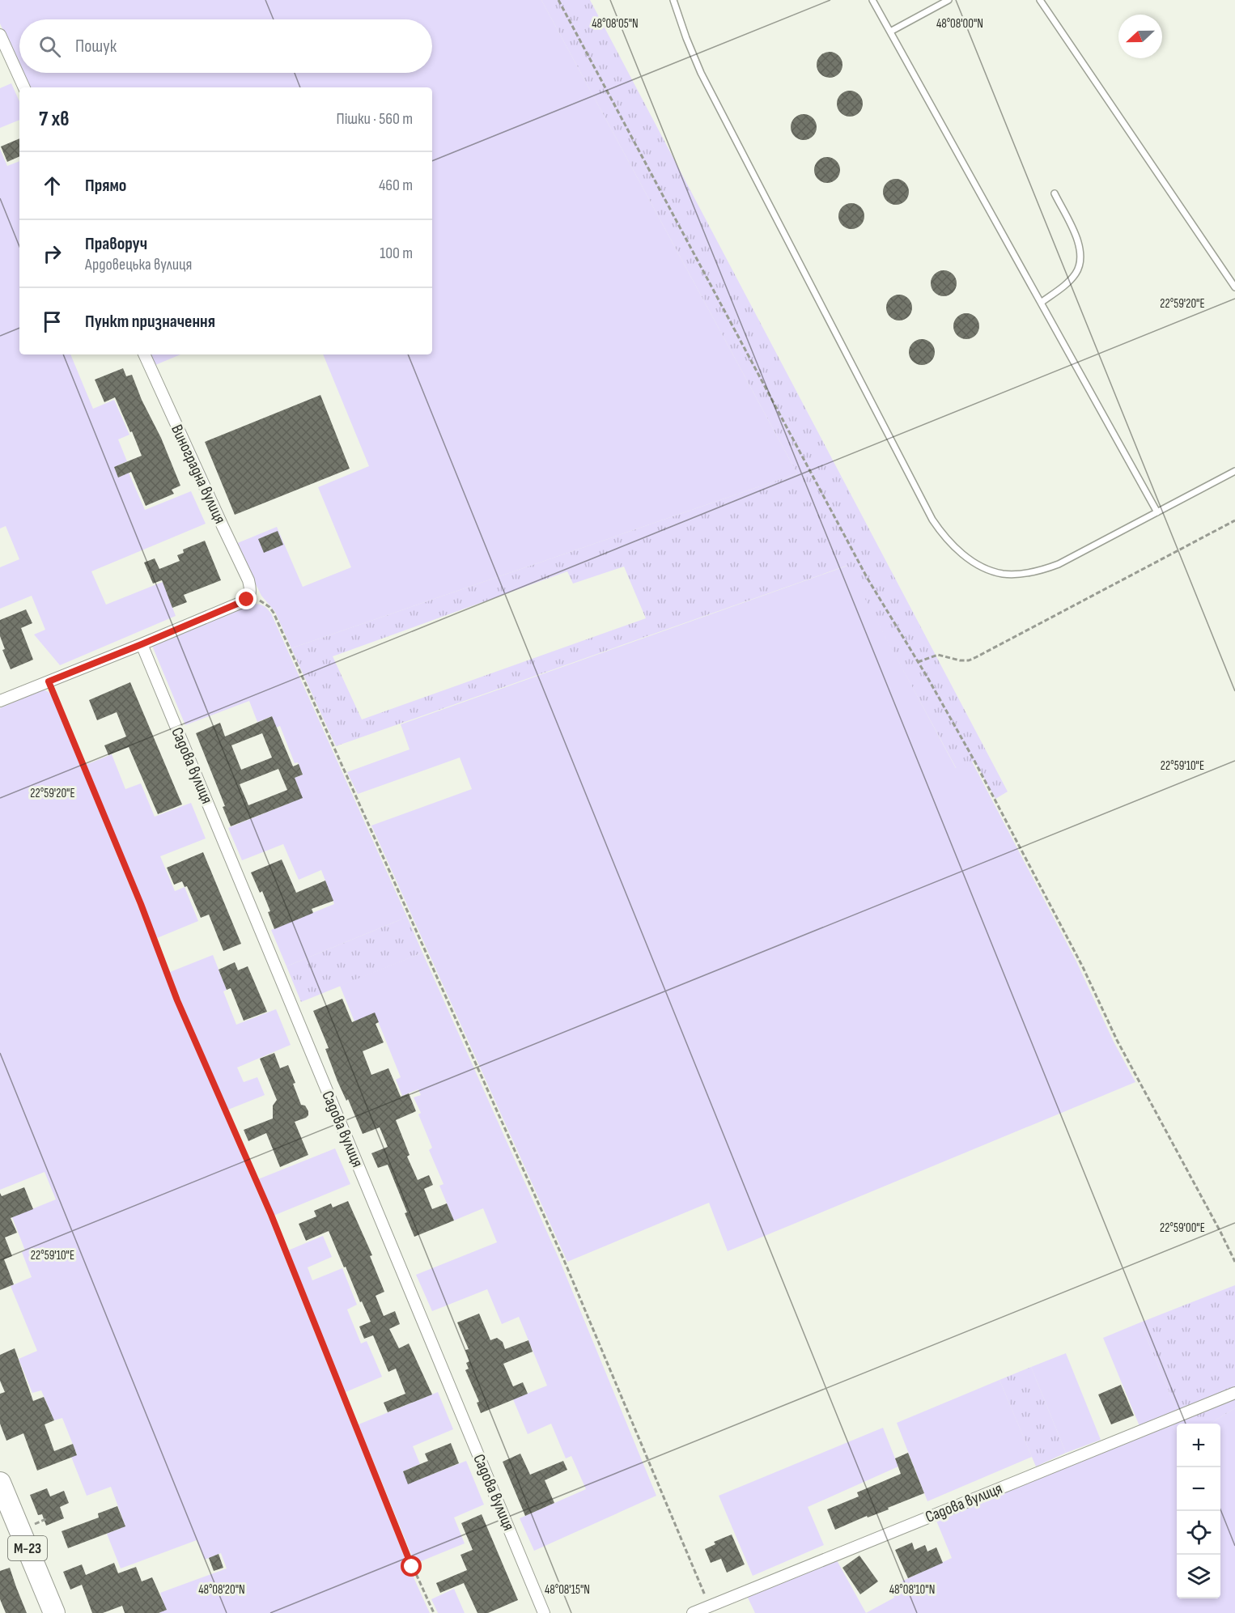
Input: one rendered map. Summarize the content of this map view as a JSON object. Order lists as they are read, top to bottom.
{
  "streets": {
    "highway": ["М-23"],
    "street": ["Виноградна вулиця", "Садова вулиця"]
  },
  "north": "left",
  "page": {
    "search": "Пошук",
    "heading": ["7 хв", "Пішки · 560 m"],
    "list": [
      ["Прямо", "460 m"],
      ["Праворуч", "Ардовецька вулиця", "100 m"],
      "Пункт призначення"
    ],
    "map_buttons": ["+", "−"]
  },
  "coordinates": [
    "48°08'05\"N",
    "48°08'00\"N",
    "22°59'20\"E",
    "22°59'10\"E",
    "22°59'00\"E",
    "48°08'20\"N",
    "48°08'15\"N",
    "48°08'10\"N"
  ]
}
